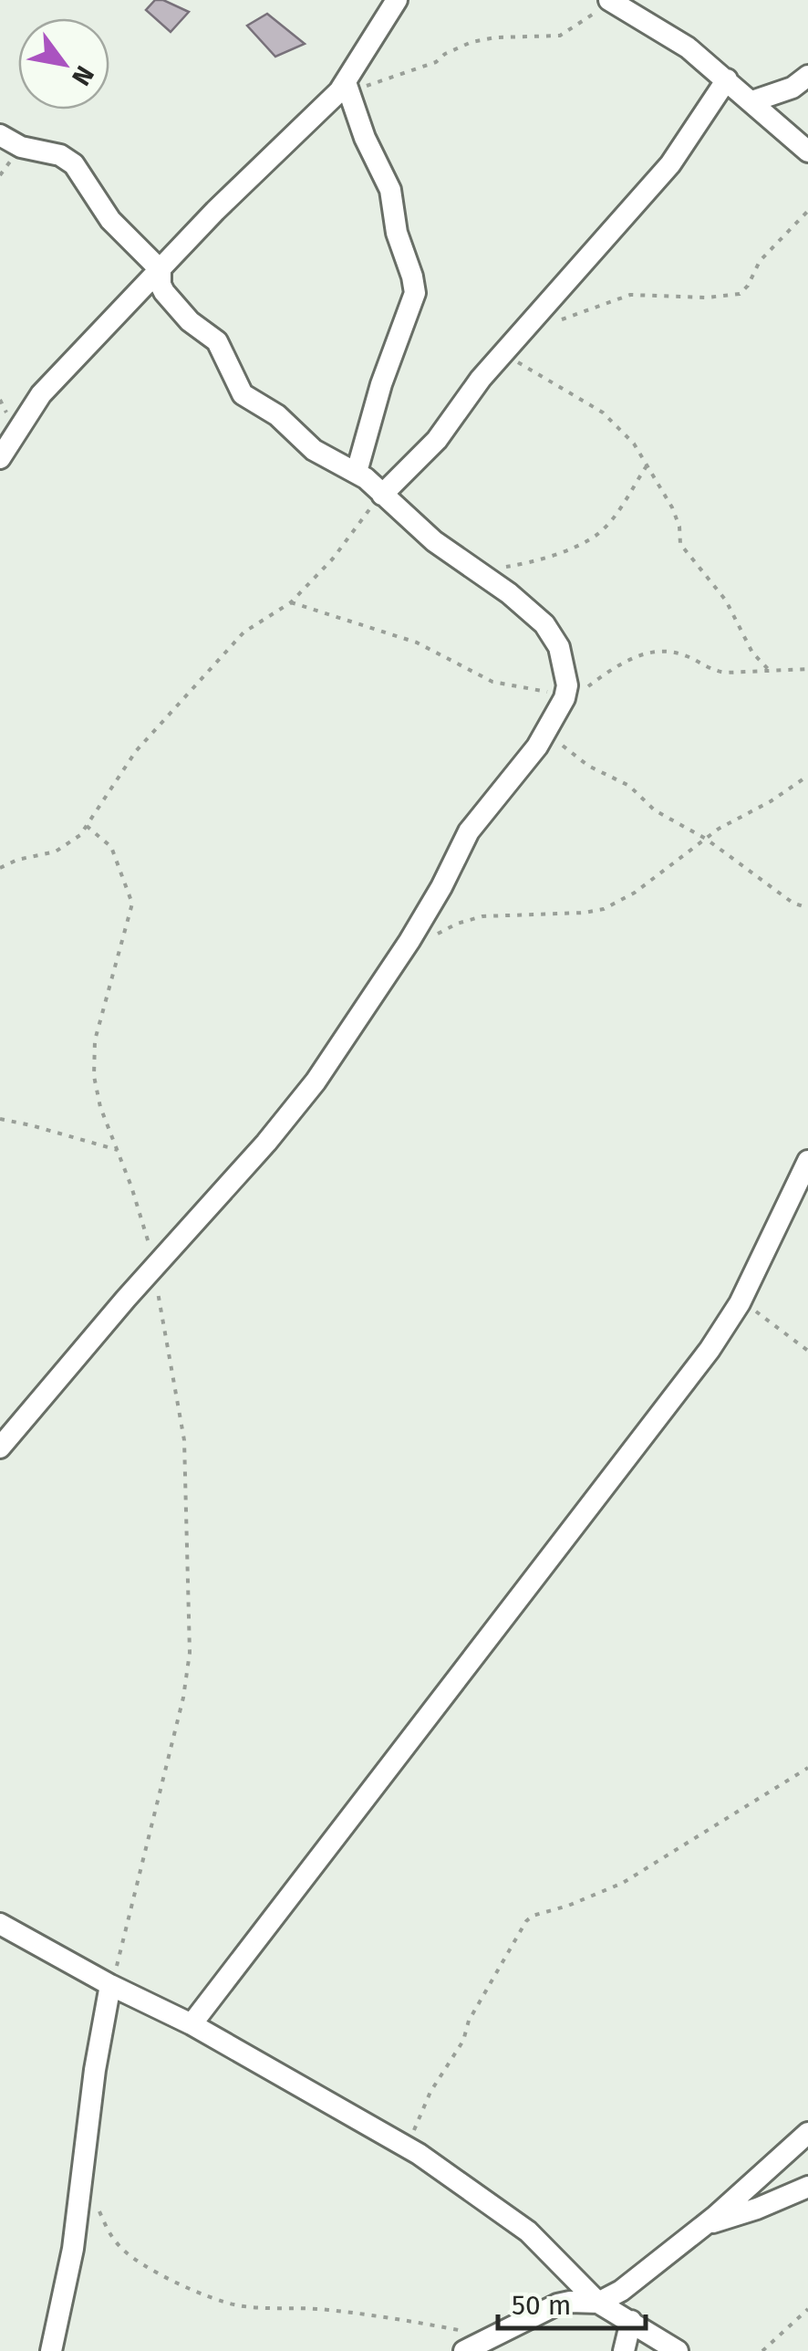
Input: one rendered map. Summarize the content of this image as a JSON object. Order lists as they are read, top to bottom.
{
  "scale_bar": "50 m",
  "north": "bottom right"
}
